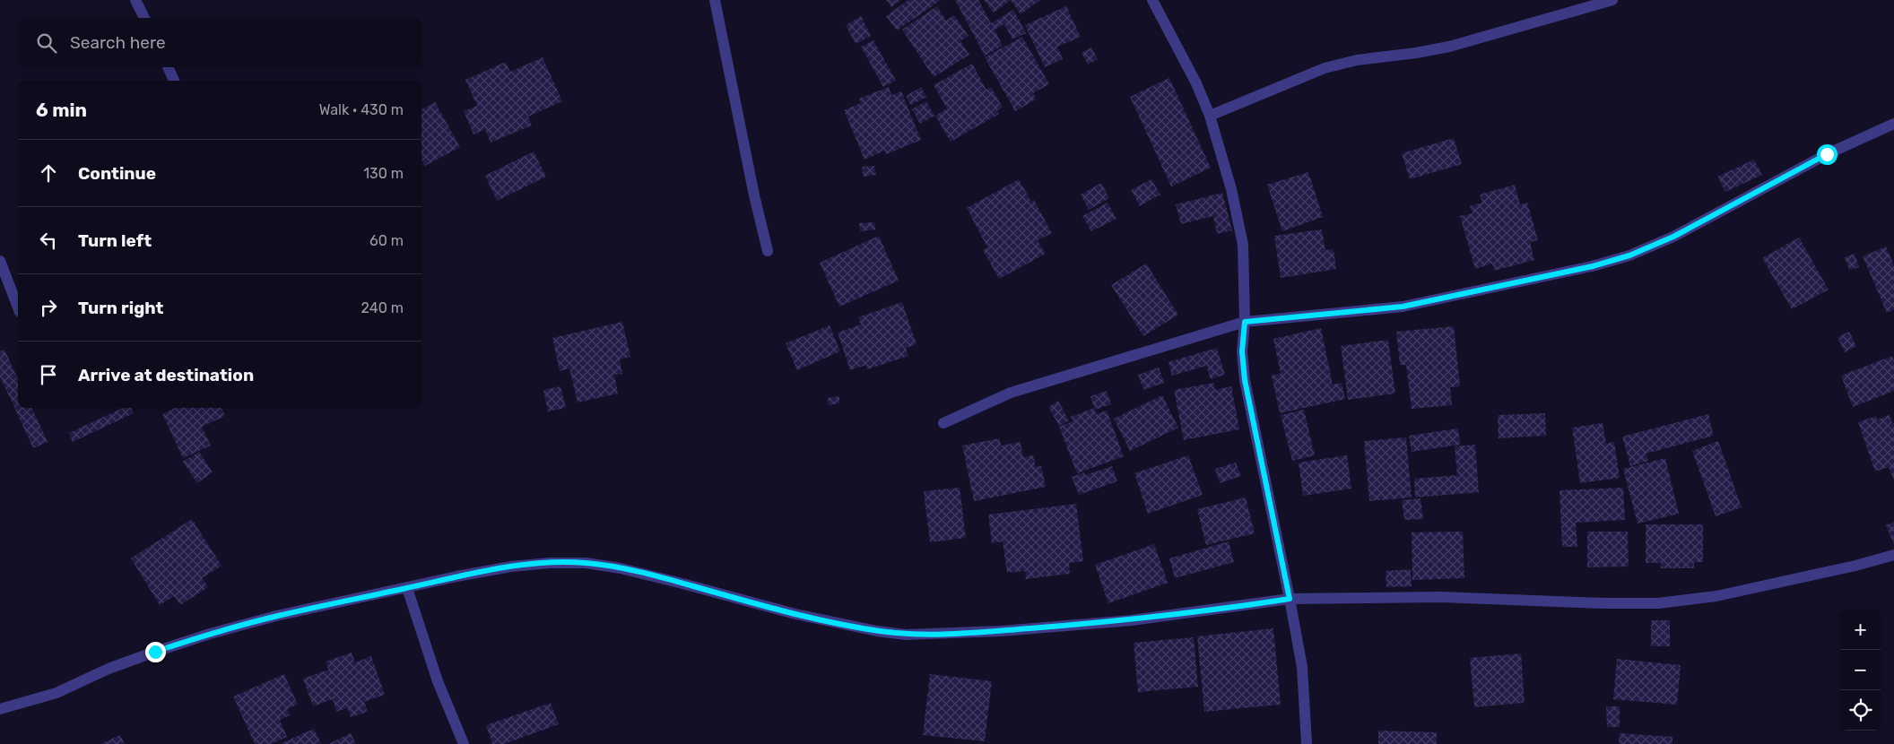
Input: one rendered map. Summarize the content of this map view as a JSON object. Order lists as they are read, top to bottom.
{
  "page": {
    "search": "Search here",
    "heading": ["6 min", "Walk · 430 m"],
    "list": [
      ["Continue", "130 m"],
      ["Turn left", "60 m"],
      ["Turn right", "240 m"],
      "Arrive at destination"
    ],
    "map_buttons": ["+", "−"]
  }
}
